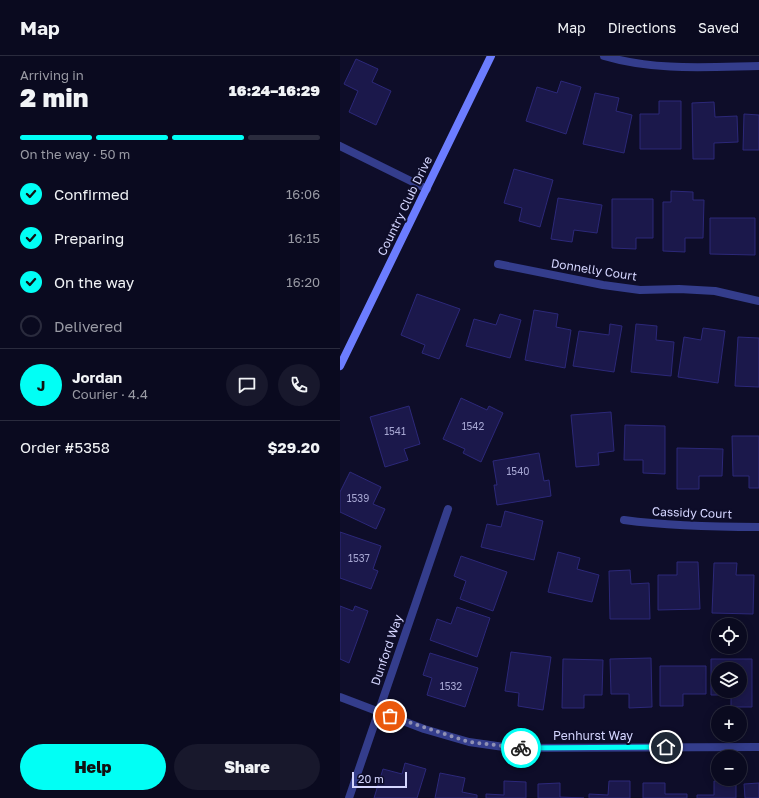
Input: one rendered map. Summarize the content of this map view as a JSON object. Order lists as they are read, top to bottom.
{
  "streets": {
    "street": [
      "Country Club Drive",
      "Donnelly Court",
      "Cassidy Court",
      "Dunford Way",
      "Penhurst Way"
    ]
  },
  "crossings": [
    ["Dunford Way", "Penhurst Way"]
  ],
  "house_numbers": [
    "1542",
    "1541",
    "1540",
    "1539",
    "1537",
    "1532"
  ],
  "scale_bar": "20 m",
  "page": {
    "header": "Map",
    "nav": ["Map", "Directions", "Saved"],
    "heading": ["2 min", "Arriving in", "16:24–16:29"],
    "panel": [
      "Jordan",
      "Courier · 4.4",
      "Order #5358",
      "$29.20"
    ],
    "bar": "On the way · 50 m",
    "list": [
      ["Confirmed", "16:06"],
      ["Preparing", "16:15"],
      ["On the way", "16:20"],
      "Delivered"
    ],
    "round": "J",
    "map_buttons": ["+", "−"],
    "buttons": ["Help", "Share"],
    "scale": "20 m"
  }
}
